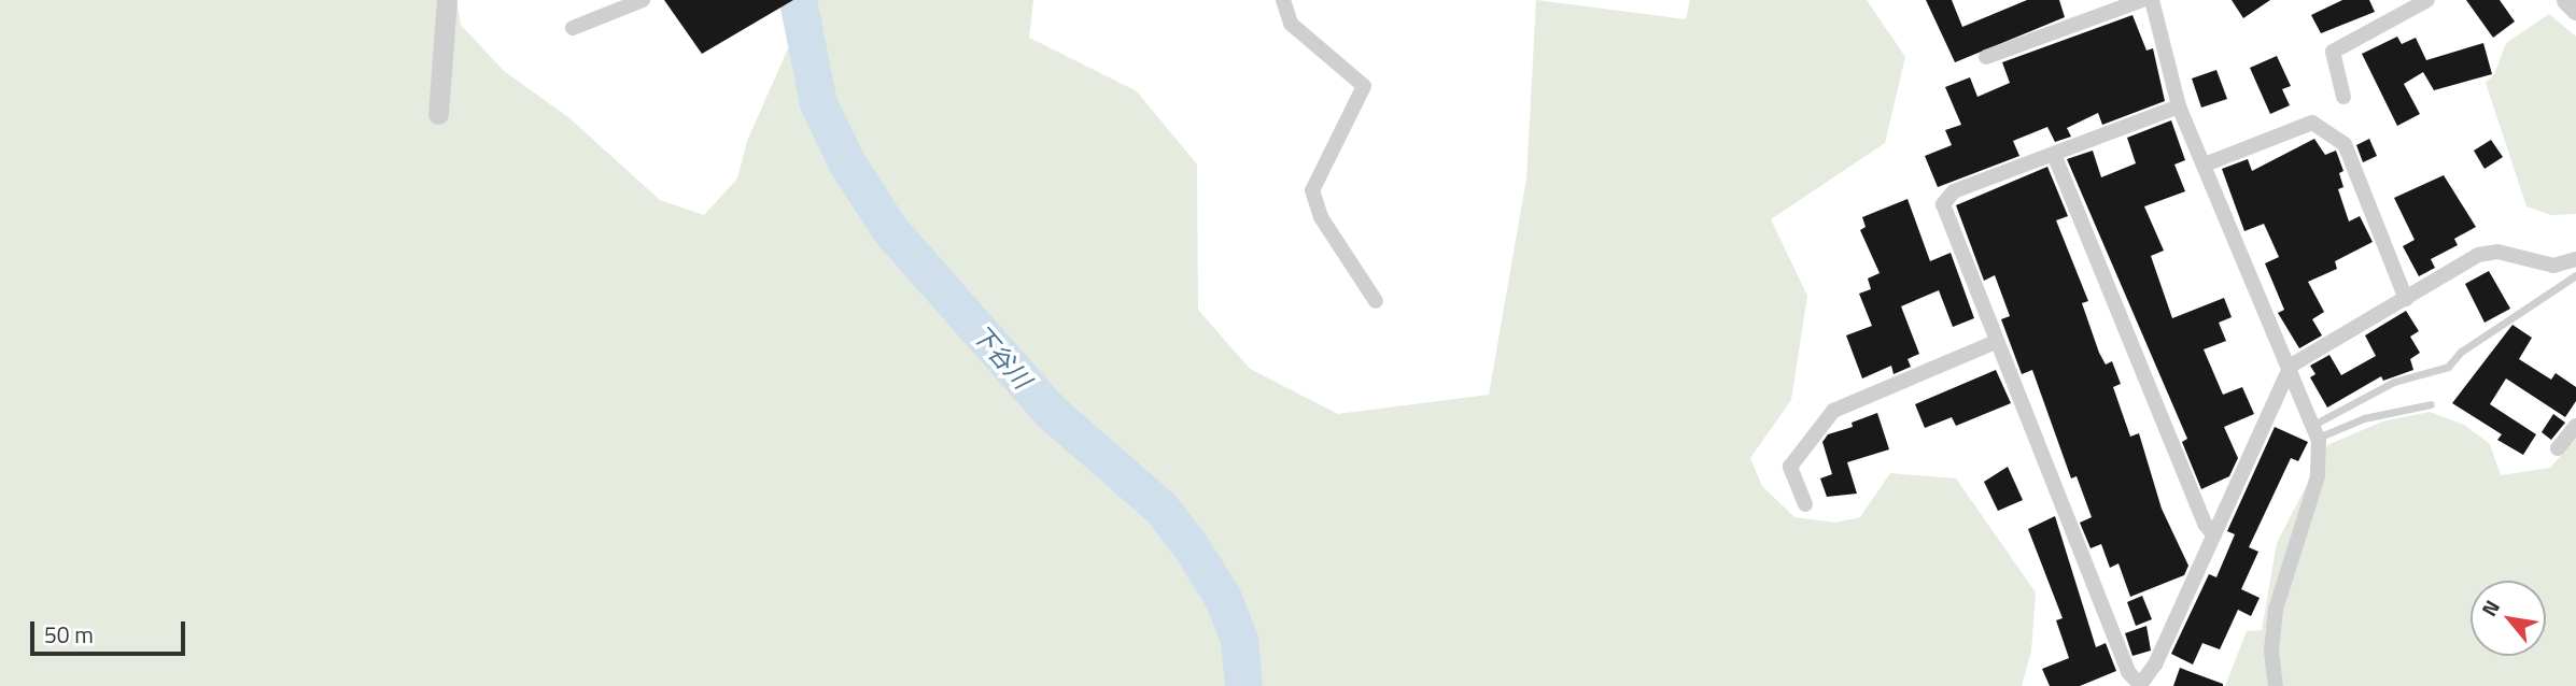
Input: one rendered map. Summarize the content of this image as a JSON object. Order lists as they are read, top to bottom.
{
  "water": ["下谷川"],
  "scale_bar": "50 m",
  "north": "top left"
}
